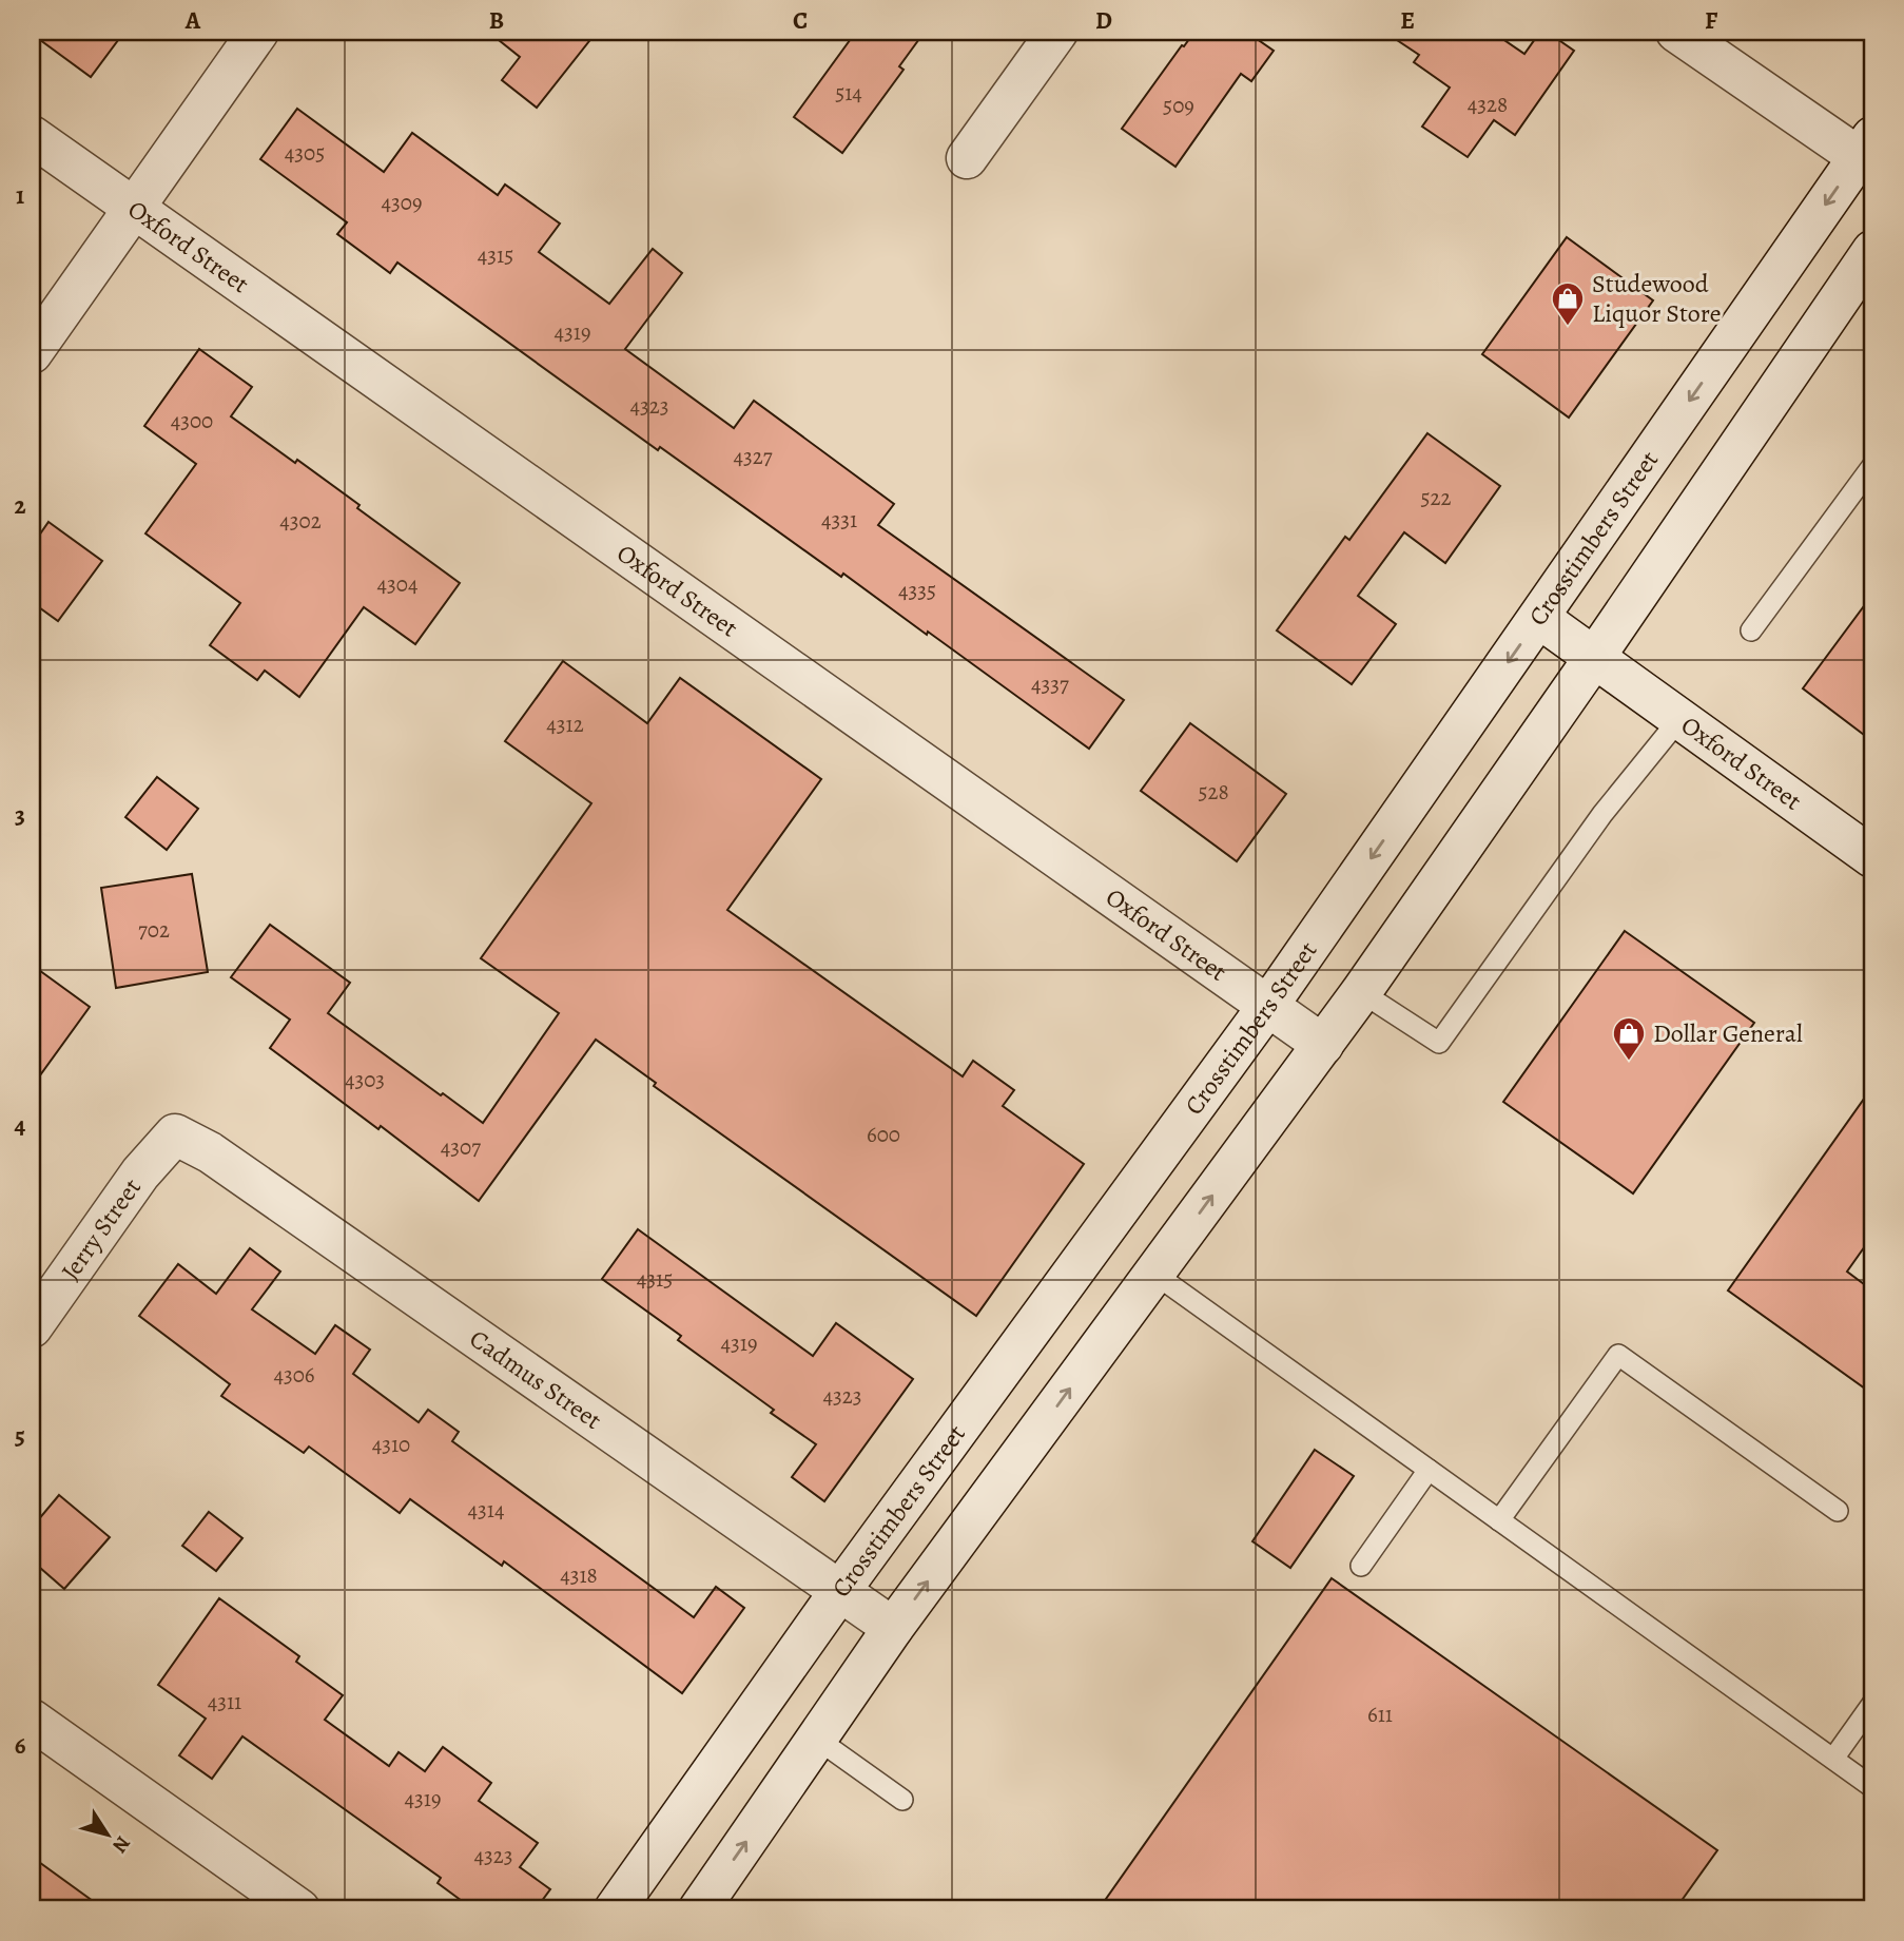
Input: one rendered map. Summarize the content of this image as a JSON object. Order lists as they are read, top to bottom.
{
  "streets": {
    "street": [
      "Oxford Street",
      "Crosstimbers Street",
      "Jerry Street",
      "Cadmus Street"
    ]
  },
  "crossings": [
    ["Oxford Street", "Crosstimbers Street"],
    ["Crosstimbers Street", "Cadmus Street"],
    ["Jerry Street", "Cadmus Street"]
  ],
  "places": {
    "shop": ["Studewood Liquor Store", "Dollar General"]
  },
  "house_numbers": [
    "514",
    "4328",
    "509",
    "4305",
    "4309",
    "4315",
    "4319",
    "4323",
    "4300",
    "4327",
    "522",
    "4331",
    "4302",
    "4304",
    "4335",
    "4337",
    "4312",
    "528",
    "702",
    "4303",
    "600",
    "4307",
    "4315",
    "4319",
    "4306",
    "4323",
    "4310",
    "4314",
    "4318",
    "4311",
    "611",
    "4319",
    "4323"
  ],
  "north": "bottom right",
  "grid": {
    "columns": [
      "A",
      "B",
      "C",
      "D",
      "E",
      "F"
    ],
    "rows": [
      "1",
      "2",
      "3",
      "4",
      "5",
      "6"
    ]
  }
}
